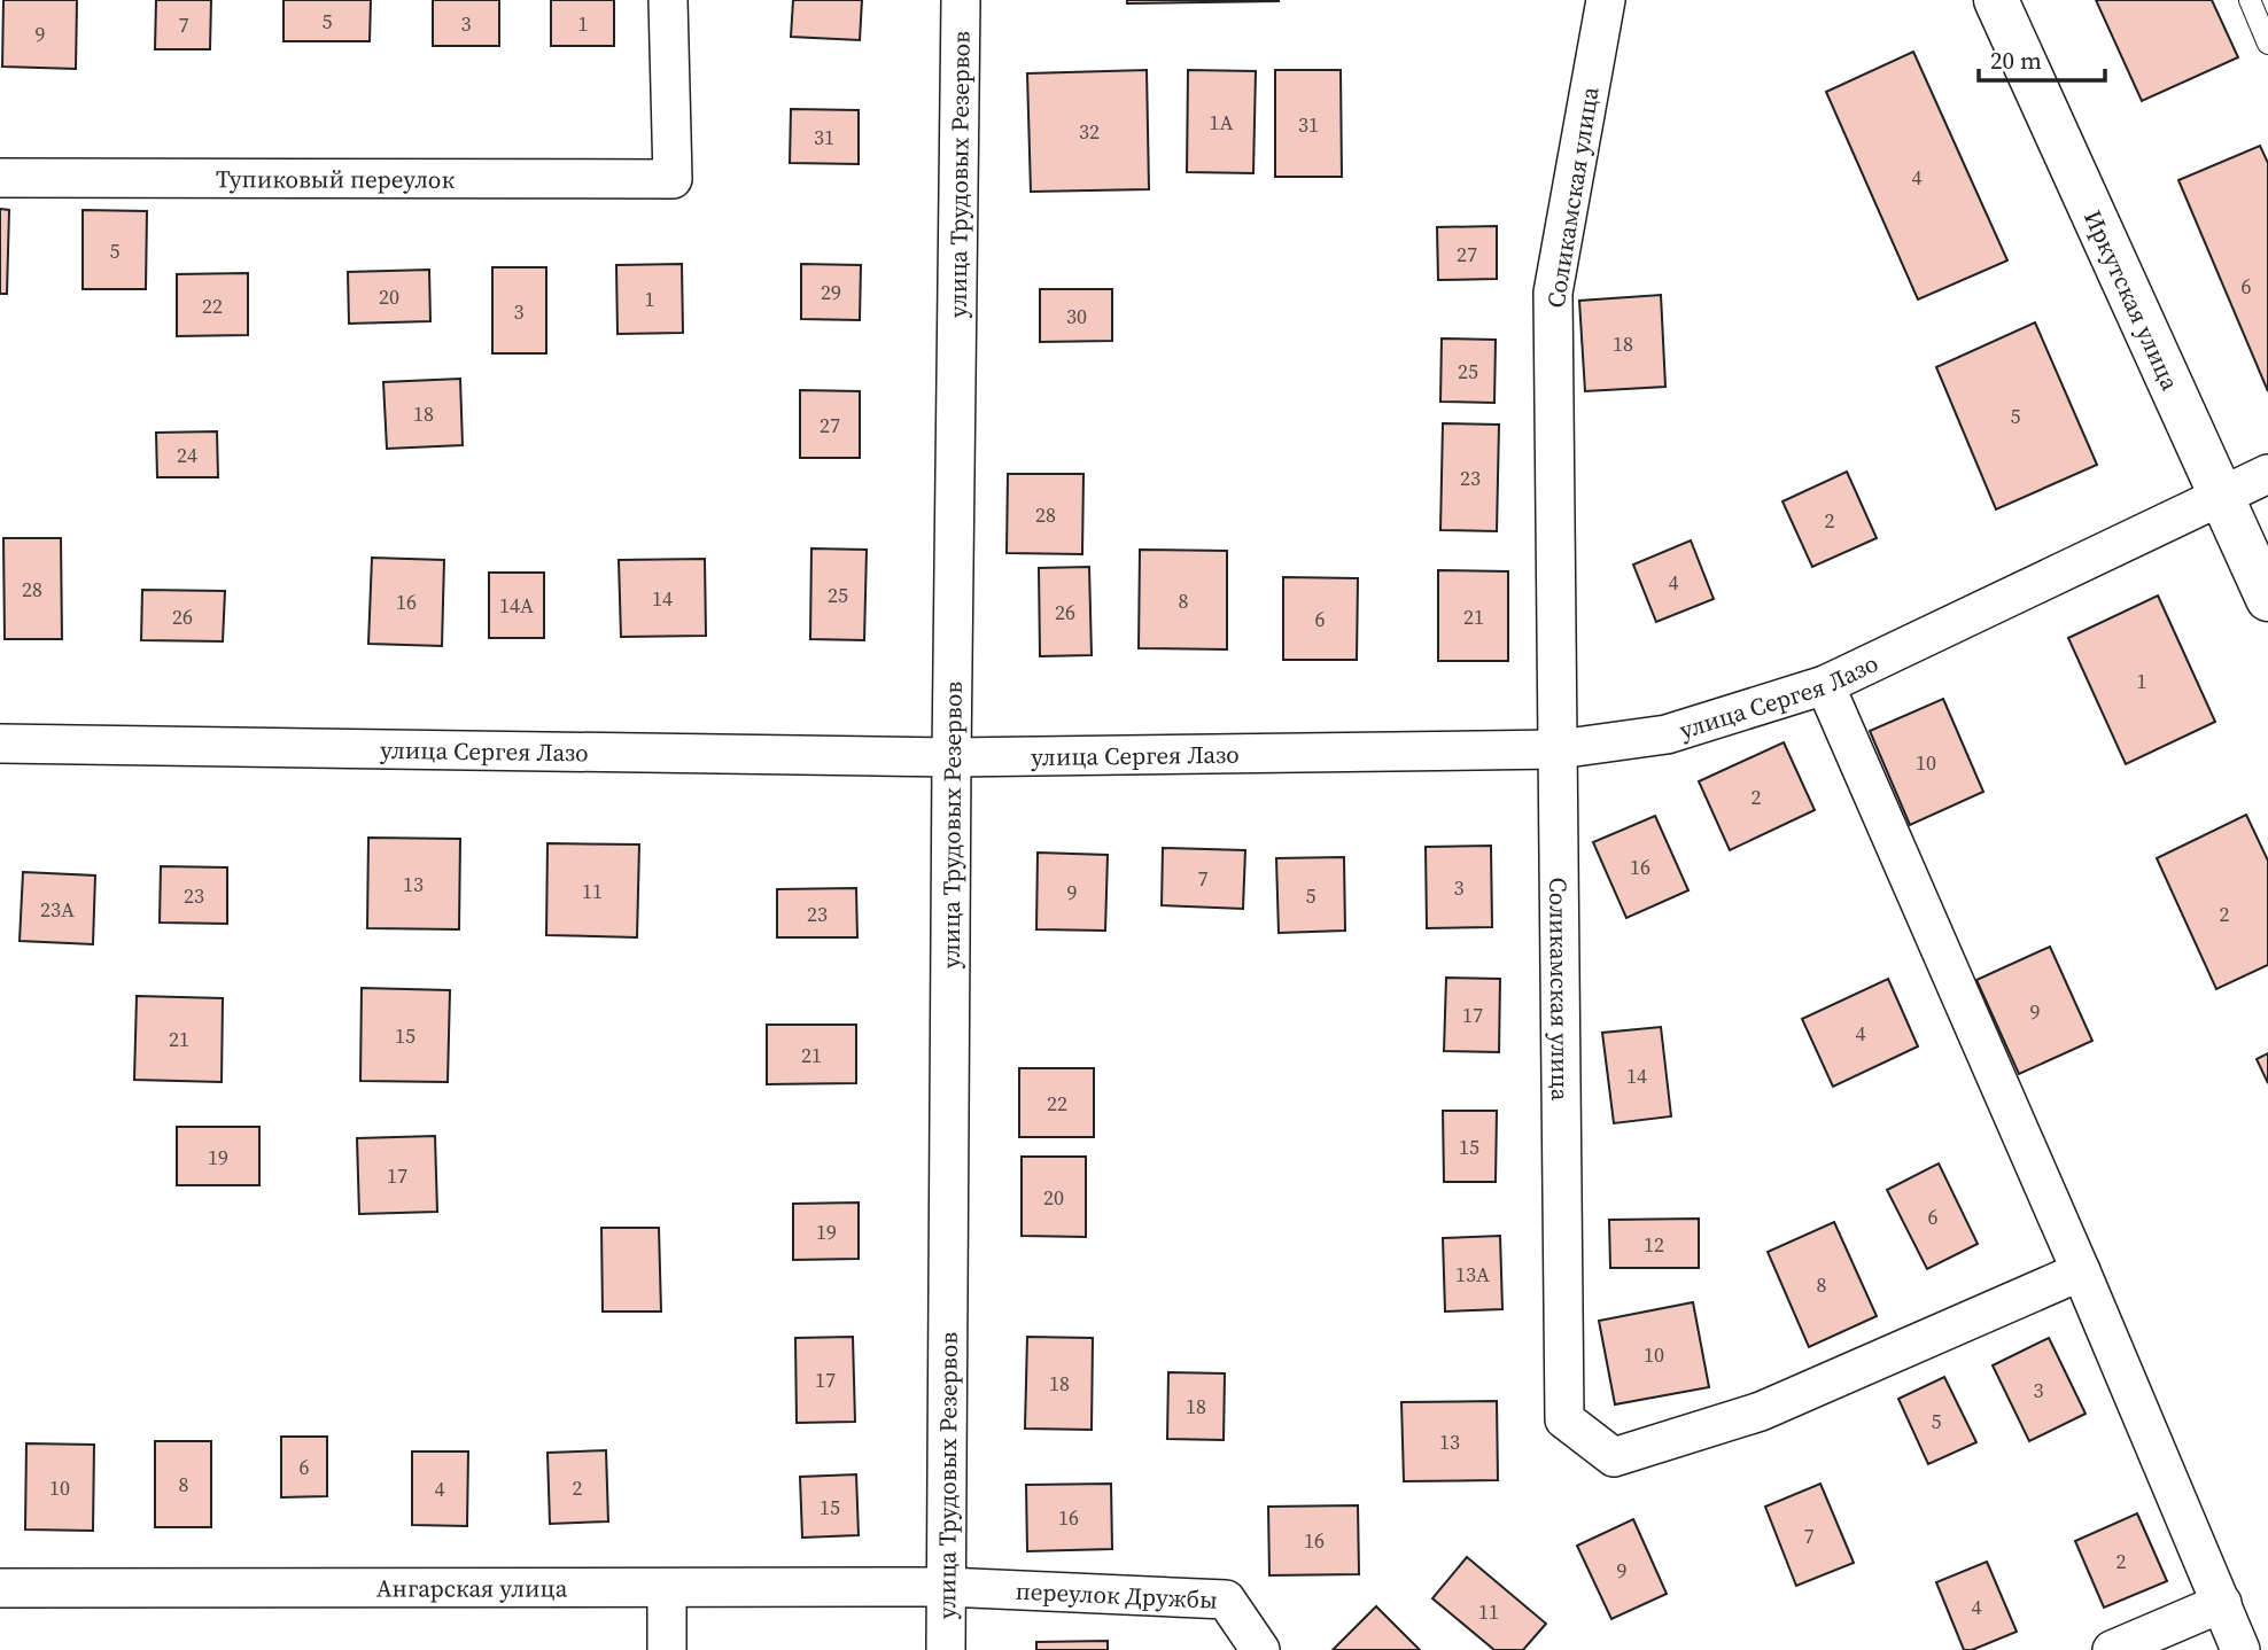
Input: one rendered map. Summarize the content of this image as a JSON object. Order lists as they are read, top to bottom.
{
  "streets": {
    "main road": ["Иркутская улица"],
    "street": [
      "улица Трудовых Резервов",
      "Тупиковый переулок",
      "Соликамская улица",
      "улица Сергея Лазо",
      "Ангарская улица",
      "переулок Дружбы"
    ]
  },
  "crossings": [
    ["улица Трудовых Резервов", "улица Сергея Лазо"],
    ["улица Трудовых Резервов", "Ангарская улица"],
    ["улица Трудовых Резервов", "переулок Дружбы"],
    ["Соликамская улица", "улица Сергея Лазо"],
    ["Иркутская улица", "улица Сергея Лазо"],
    ["Ангарская улица", "переулок Дружбы"]
  ],
  "house_numbers": [
    "5",
    "3",
    "1",
    "7",
    "9",
    "1А",
    "31",
    "32",
    "31",
    "4",
    "5",
    "27",
    "6",
    "29",
    "20",
    "1",
    "22",
    "3",
    "30",
    "18",
    "25",
    "18",
    "5",
    "27",
    "24",
    "23",
    "28",
    "2",
    "4",
    "28",
    "25",
    "14",
    "8",
    "16",
    "14А",
    "26",
    "26",
    "21",
    "6",
    "1",
    "10",
    "2",
    "16",
    "7",
    "13",
    "3",
    "11",
    "9",
    "23",
    "5",
    "23А",
    "23",
    "2",
    "9",
    "17",
    "4",
    "15",
    "21",
    "21",
    "14",
    "22",
    "15",
    "19",
    "17",
    "20",
    "6",
    "19",
    "12",
    "13А",
    "8",
    "10",
    "17",
    "18",
    "3",
    "18",
    "5",
    "13",
    "6",
    "8",
    "10",
    "2",
    "4",
    "15",
    "16",
    "7",
    "16",
    "2",
    "9",
    "4",
    "11"
  ],
  "scale_bar": "20 m"
}
